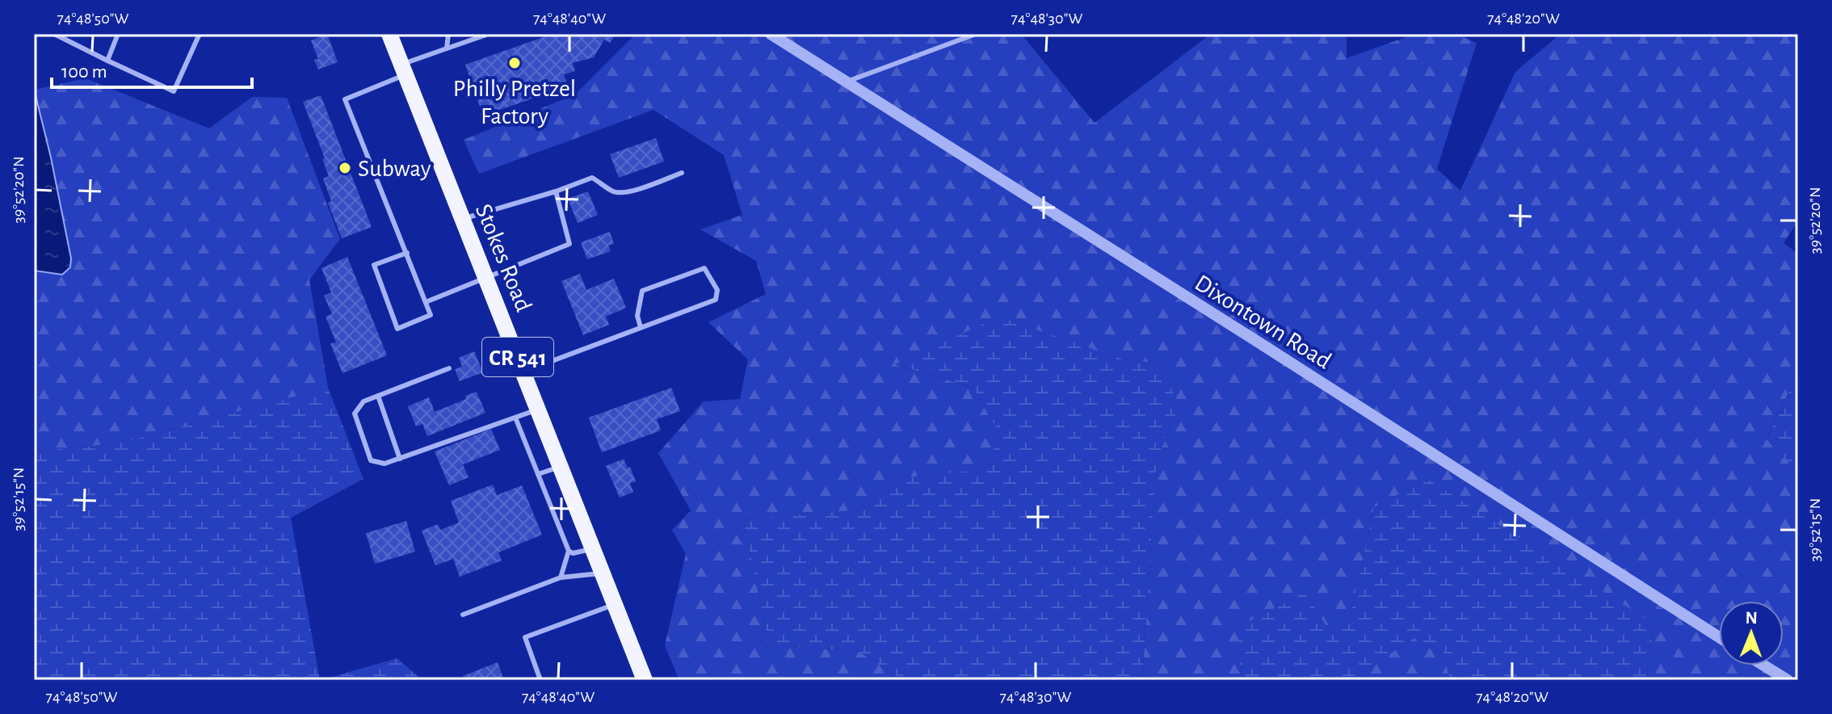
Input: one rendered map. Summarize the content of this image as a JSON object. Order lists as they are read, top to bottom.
{
  "streets": {
    "main road": ["Stokes Road", "CR 541"],
    "street": ["Dixontown Road"]
  },
  "places": ["Philly Pretzel Factory", "Subway"],
  "scale_bar": "100 m",
  "north": "top",
  "coordinates": [
    "74°48'50\"W",
    "74°48'40\"W",
    "74°48'30\"W",
    "74°48'20\"W",
    "39°52'20\"N",
    "39°52'15\"N"
  ]
}
